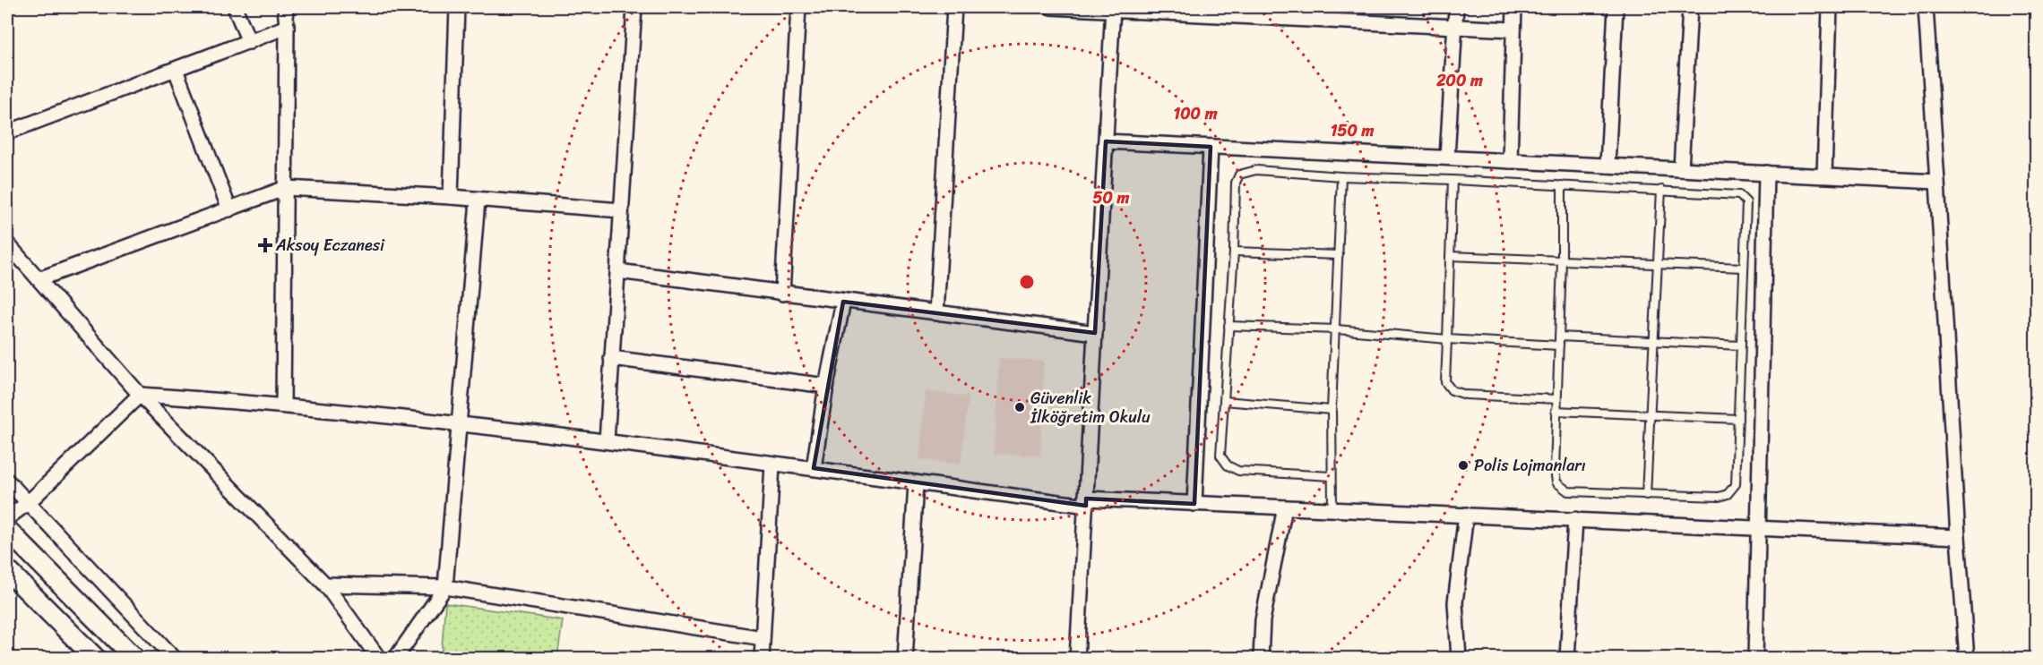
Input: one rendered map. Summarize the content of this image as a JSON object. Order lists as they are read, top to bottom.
{
  "places": {
    "health": ["Aksoy Eczanesi"],
    "other": ["Güvenlik İlköğretim Okulu", "Polis Lojmanları"]
  },
  "rings": [
    "200 m",
    "100 m",
    "150 m",
    "50 m"
  ]
}
